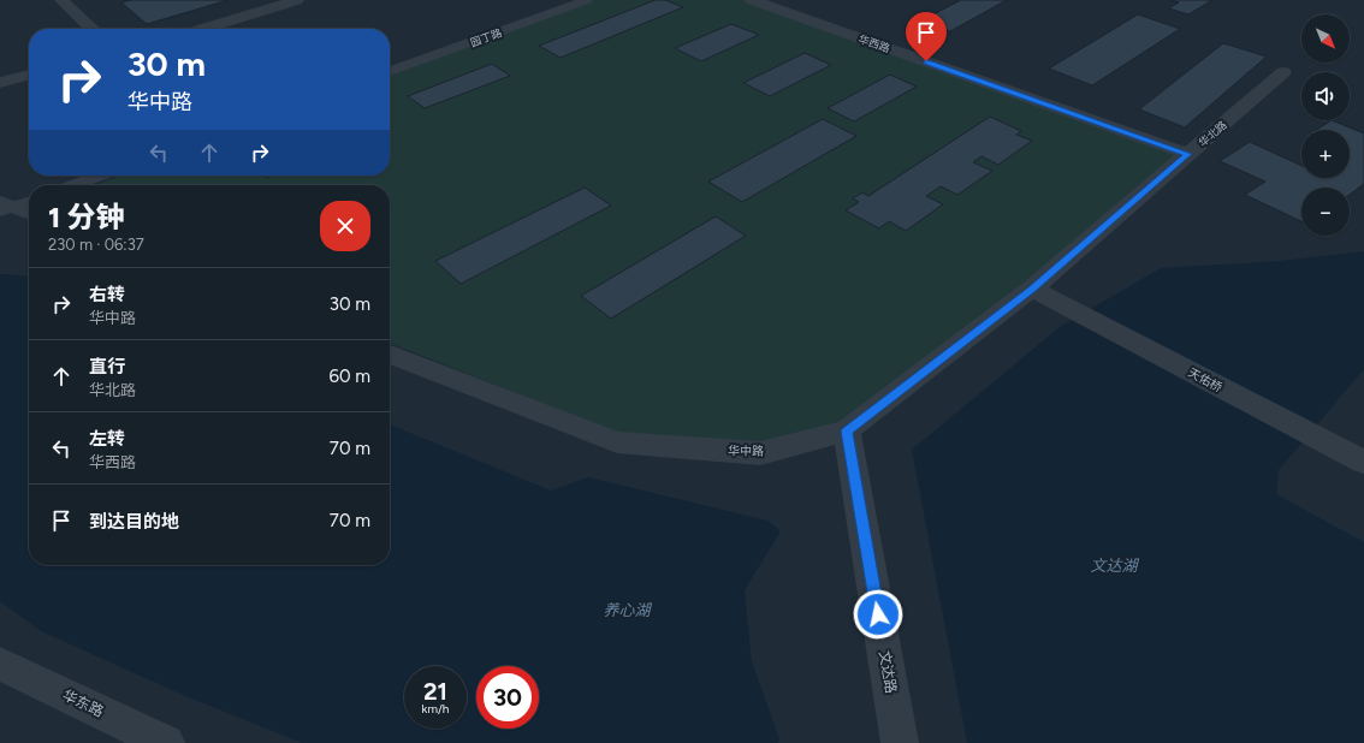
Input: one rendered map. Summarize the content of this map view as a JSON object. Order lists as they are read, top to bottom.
{
  "streets": {
    "street": [
      "华西路",
      "华北路",
      "天佑桥",
      "华中路",
      "文达路",
      "华东路"
    ],
    "lane": ["园丁路"]
  },
  "crossings": [
    ["华西路", "华北路"],
    ["华北路", "天佑桥"],
    ["华北路", "华中路"],
    ["天佑桥", "华中路"],
    ["华中路", "文达路"]
  ],
  "water": ["文达湖", "养心湖"],
  "north": "bottom right",
  "page": {
    "map_buttons": ["+", "−"],
    "turn": ["30 m", "华中路"],
    "heading": ["1 分钟", "230 m · 06:37"],
    "list": [
      {
        "name": "右转",
        "note": "华中路",
        "value": "30 m"
      },
      {
        "name": "直行",
        "note": "华北路",
        "value": "60 m"
      },
      {
        "name": "左转",
        "note": "华西路",
        "value": "70 m"
      },
      {
        "name": "到达目的地",
        "value": "70 m"
      }
    ],
    "speed": "21 km/h",
    "limit": "30"
  }
}
